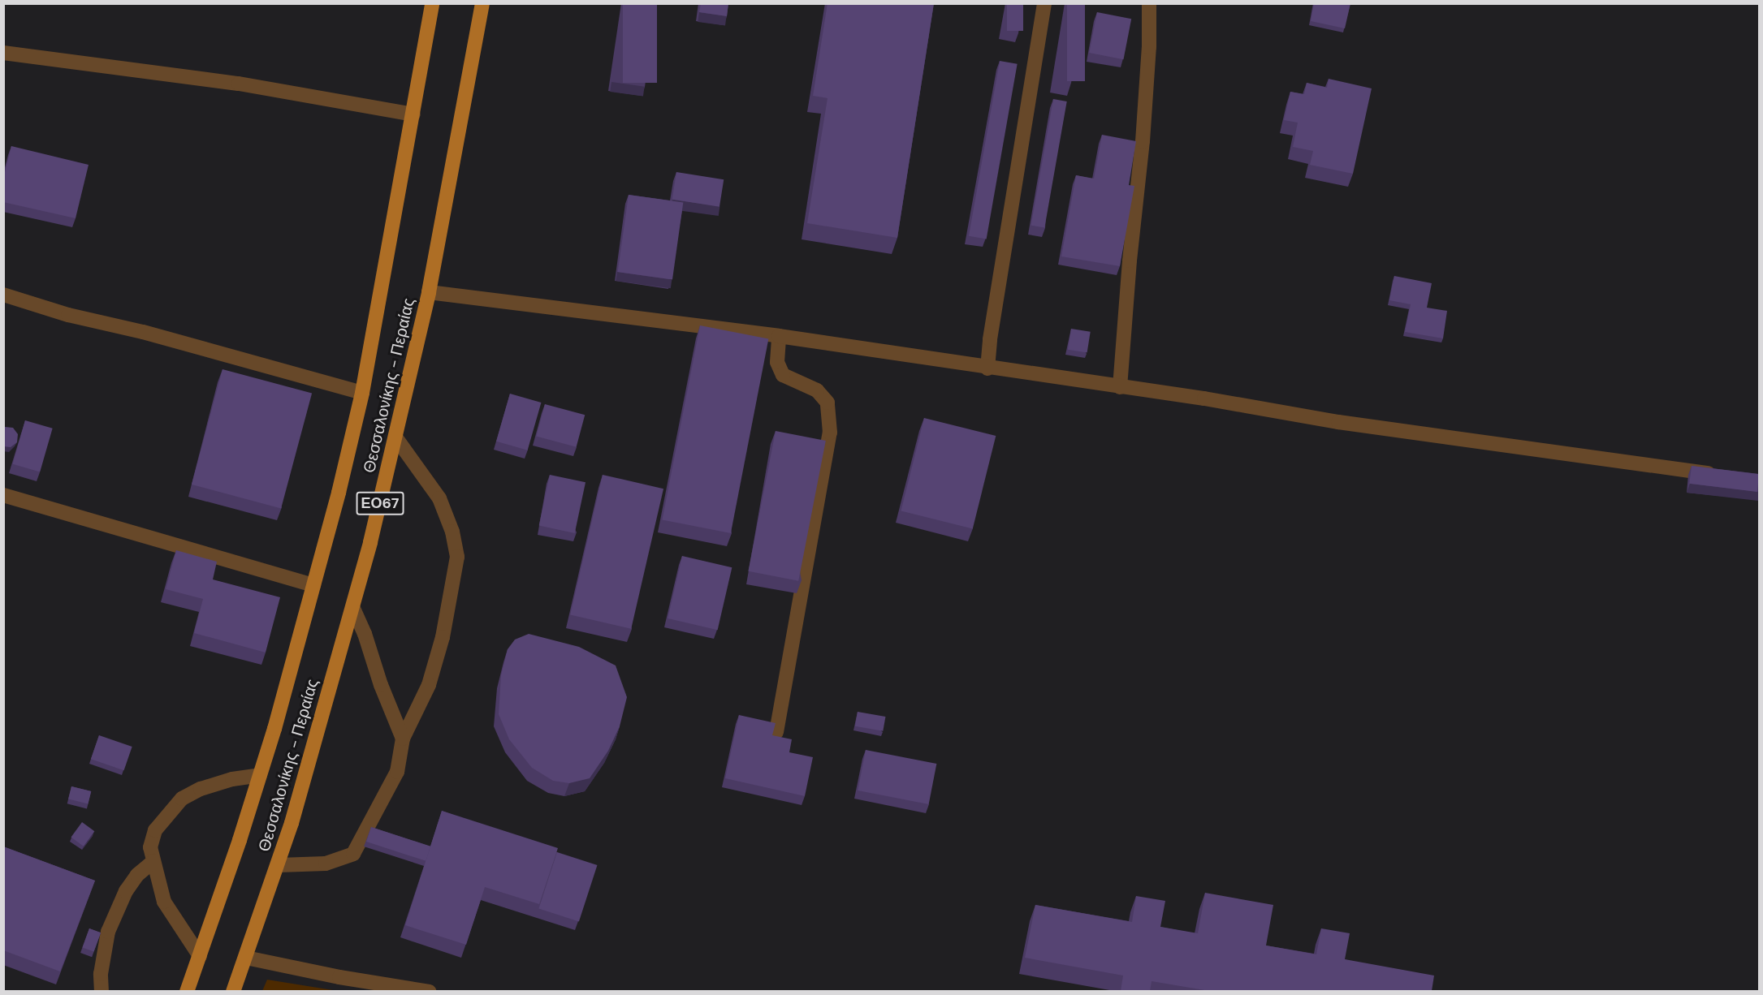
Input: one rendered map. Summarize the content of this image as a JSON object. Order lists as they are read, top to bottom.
{
  "streets": {
    "main road": ["Θεσσαλονίκης - Περαίας", "ΕΟ67"]
  }
}
